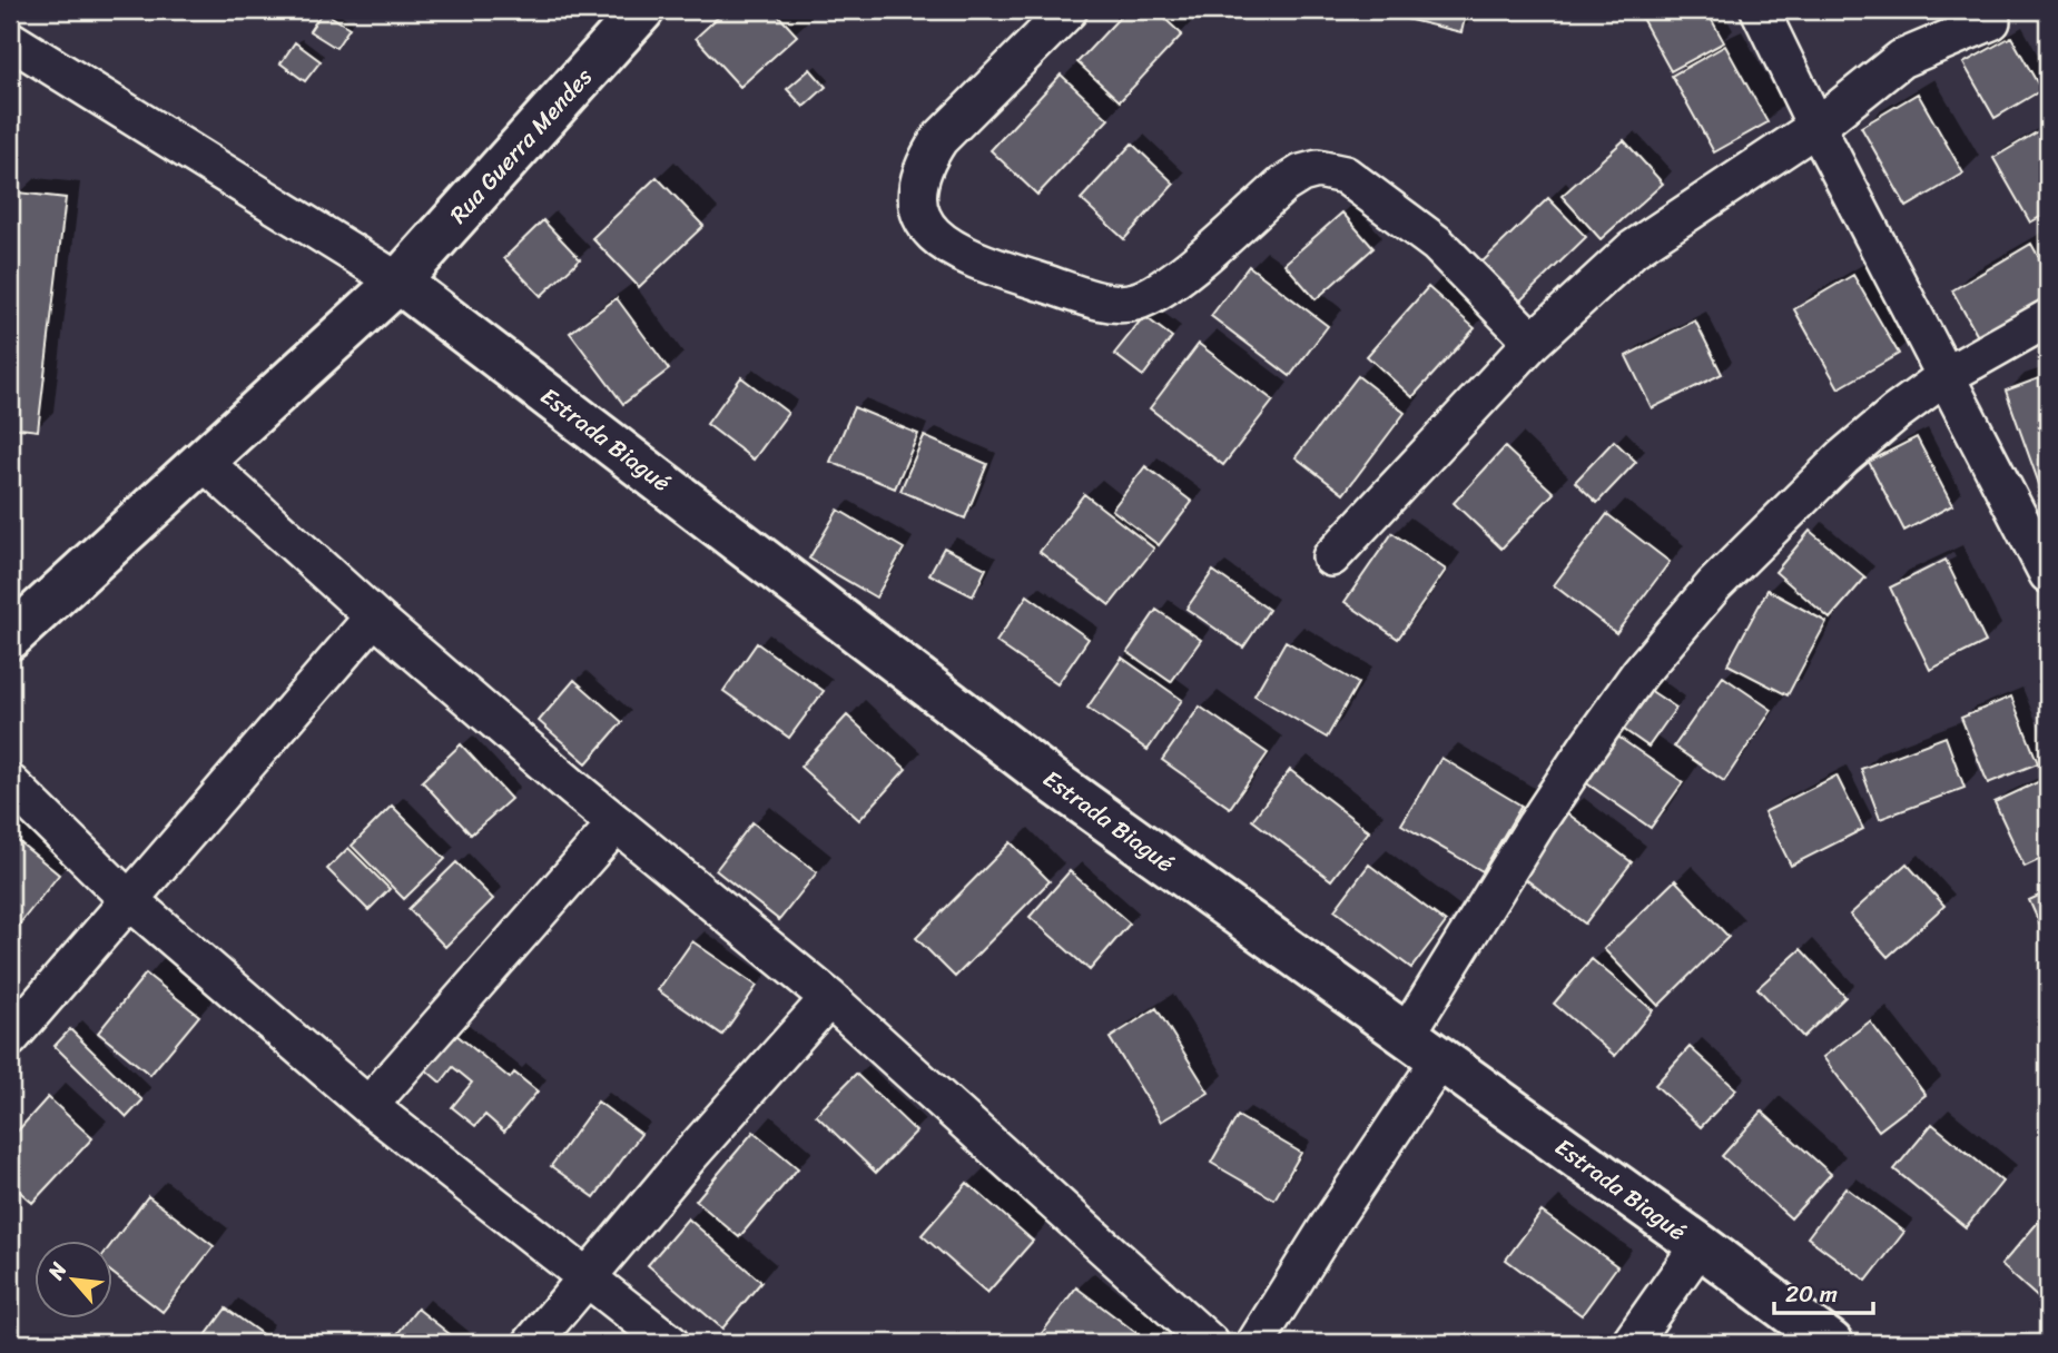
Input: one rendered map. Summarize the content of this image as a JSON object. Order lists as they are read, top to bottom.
{
  "streets": {
    "main road": ["Rua Guerra Mendes", "Estrada Biagué"]
  },
  "crossings": [
    ["Rua Guerra Mendes", "Estrada Biagué"]
  ],
  "scale_bar": "20 m",
  "north": "top left"
}
